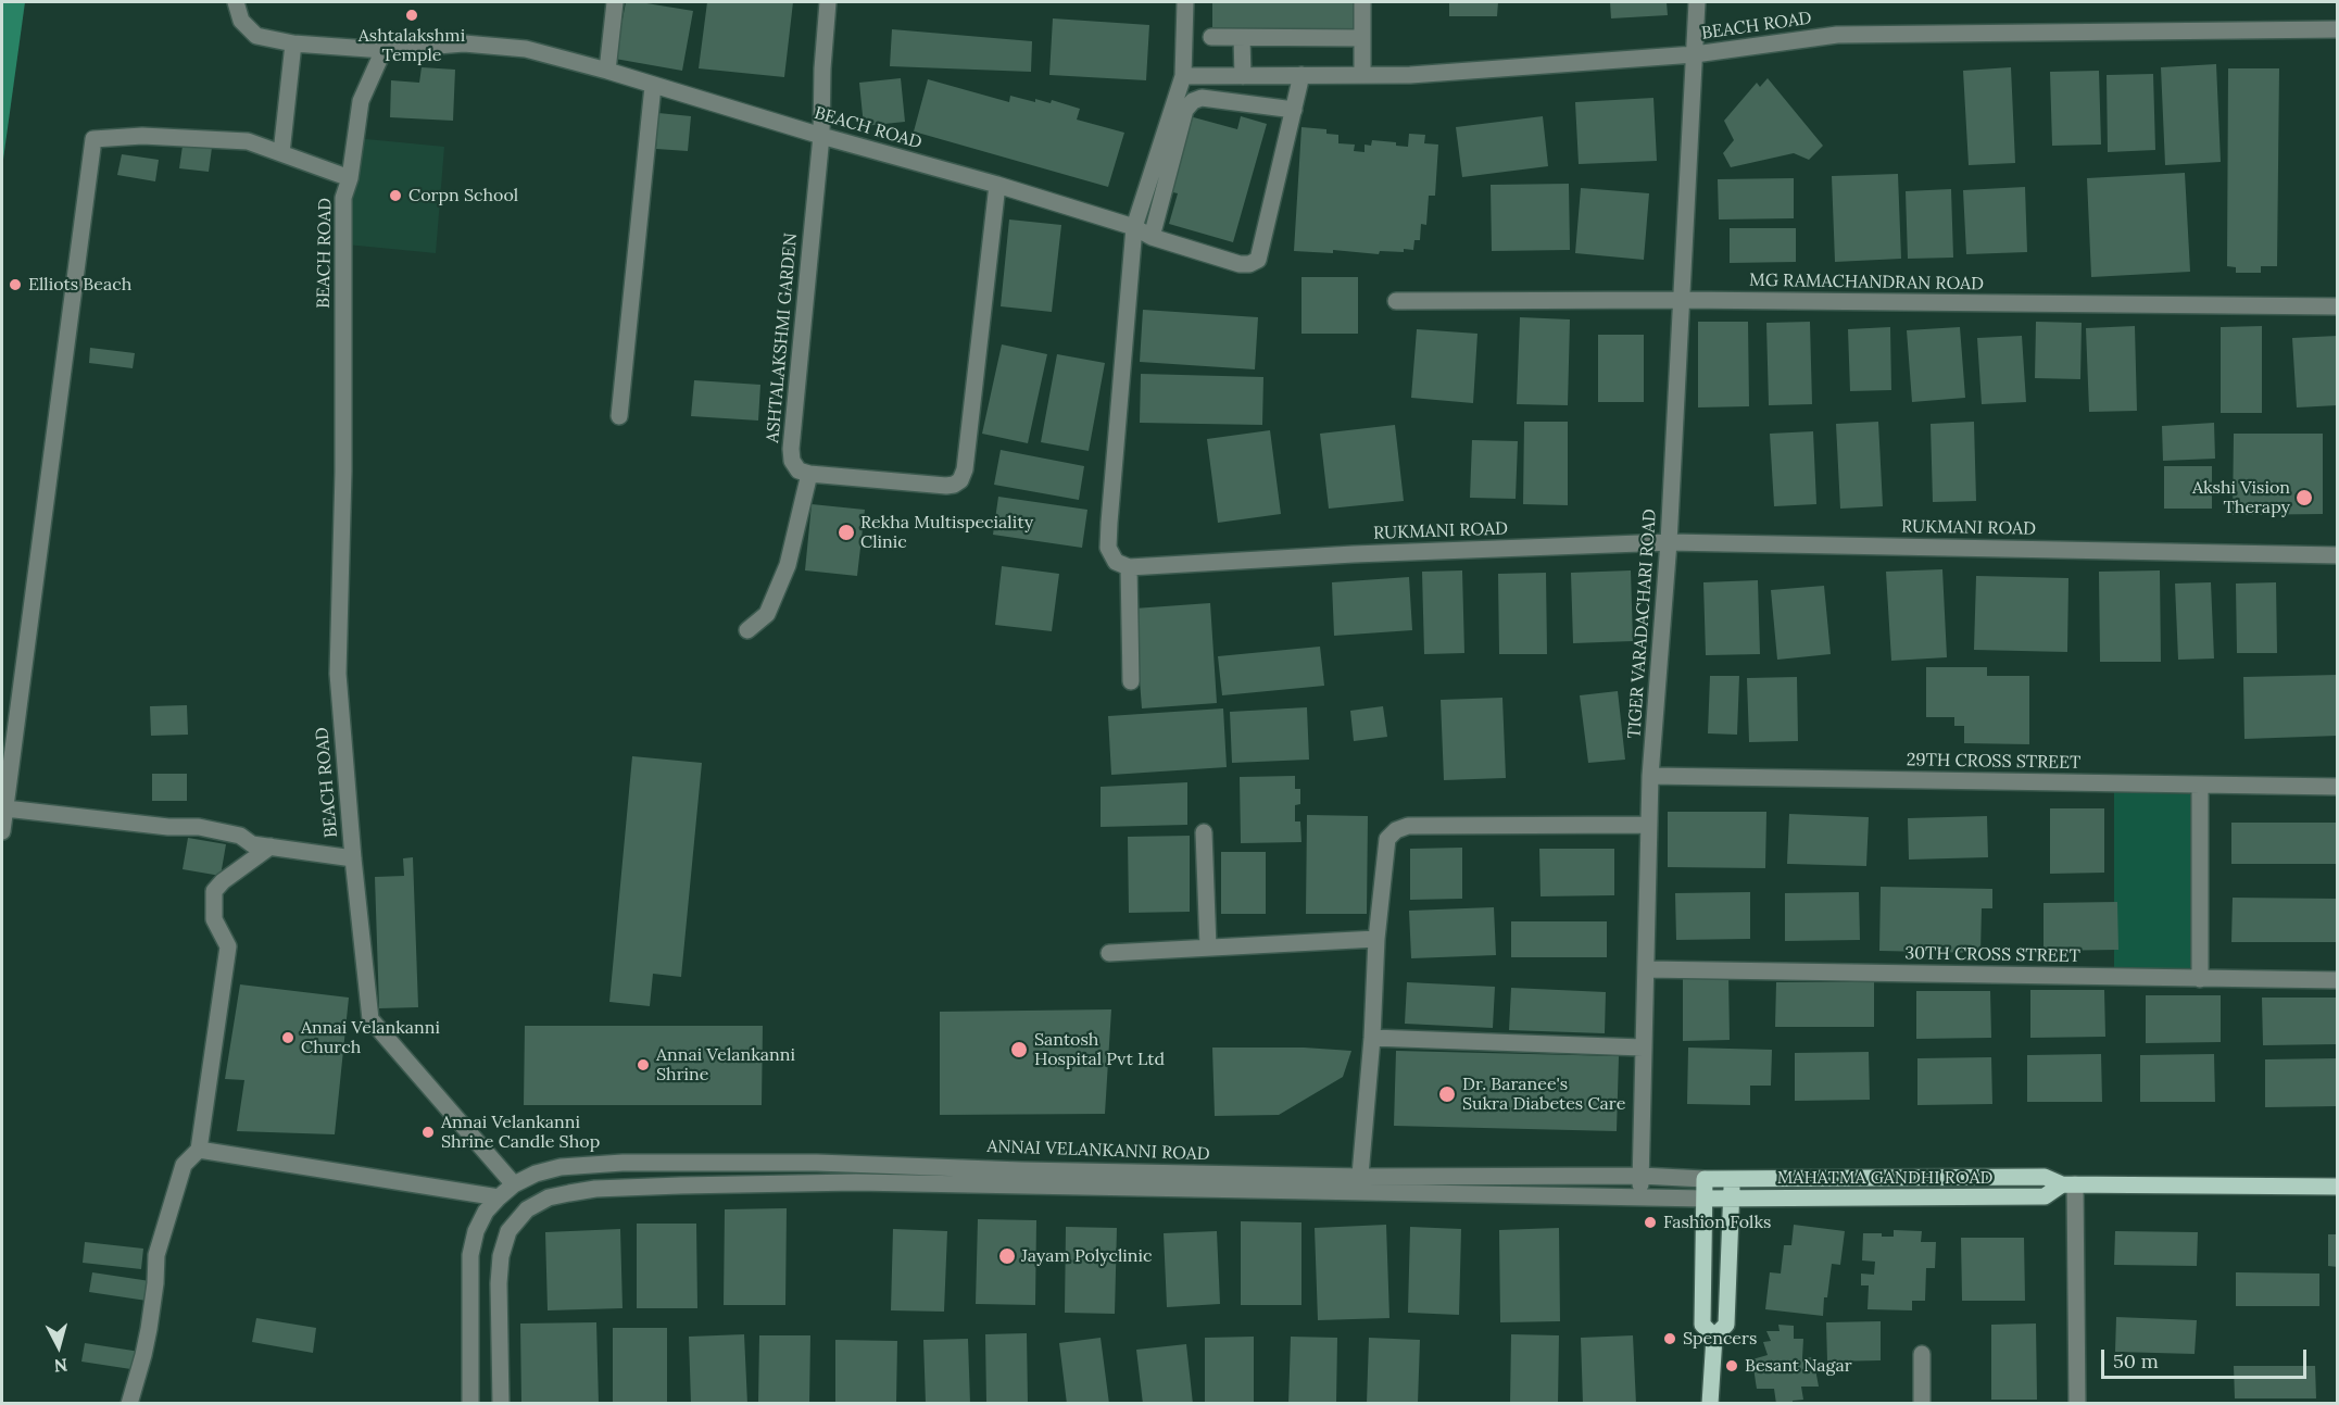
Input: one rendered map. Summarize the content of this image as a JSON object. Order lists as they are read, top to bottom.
{
  "streets": {
    "main road": ["MAHATMA GANDHI ROAD"],
    "street": [
      "BEACH ROAD",
      "MG RAMACHANDRAN ROAD",
      "ASHTALAKSHMI GARDEN",
      "RUKMANI ROAD",
      "TIGER VARADACHARI ROAD",
      "29TH CROSS STREET",
      "30TH CROSS STREET",
      "ANNAI VELANKANNI ROAD"
    ]
  },
  "crossings": [
    ["BEACH ROAD", "ASHTALAKSHMI GARDEN"],
    ["BEACH ROAD", "TIGER VARADACHARI ROAD"],
    ["BEACH ROAD", "ANNAI VELANKANNI ROAD"],
    ["MG RAMACHANDRAN ROAD", "TIGER VARADACHARI ROAD"],
    ["RUKMANI ROAD", "TIGER VARADACHARI ROAD"],
    ["TIGER VARADACHARI ROAD", "29TH CROSS STREET"],
    ["TIGER VARADACHARI ROAD", "30TH CROSS STREET"],
    ["TIGER VARADACHARI ROAD", "ANNAI VELANKANNI ROAD"],
    ["ANNAI VELANKANNI ROAD", "MAHATMA GANDHI ROAD"]
  ],
  "places": [
    "Ashtalakshmi Temple",
    "Corpn School",
    "Elliots Beach",
    "Akshi Vision Therapy",
    "Rekha Multispeciality Clinic",
    "Annai Velankanni Church",
    "Santosh Hospital Pvt Ltd",
    "Annai Velankanni Shrine",
    "Dr. Baranee's Sukra Diabetes Care",
    "Annai Velankanni Shrine Candle Shop",
    "Fashion Folks",
    "Jayam Polyclinic",
    "Spencers",
    "Besant Nagar"
  ],
  "scale_bar": "50 m",
  "north": "bottom"
}
